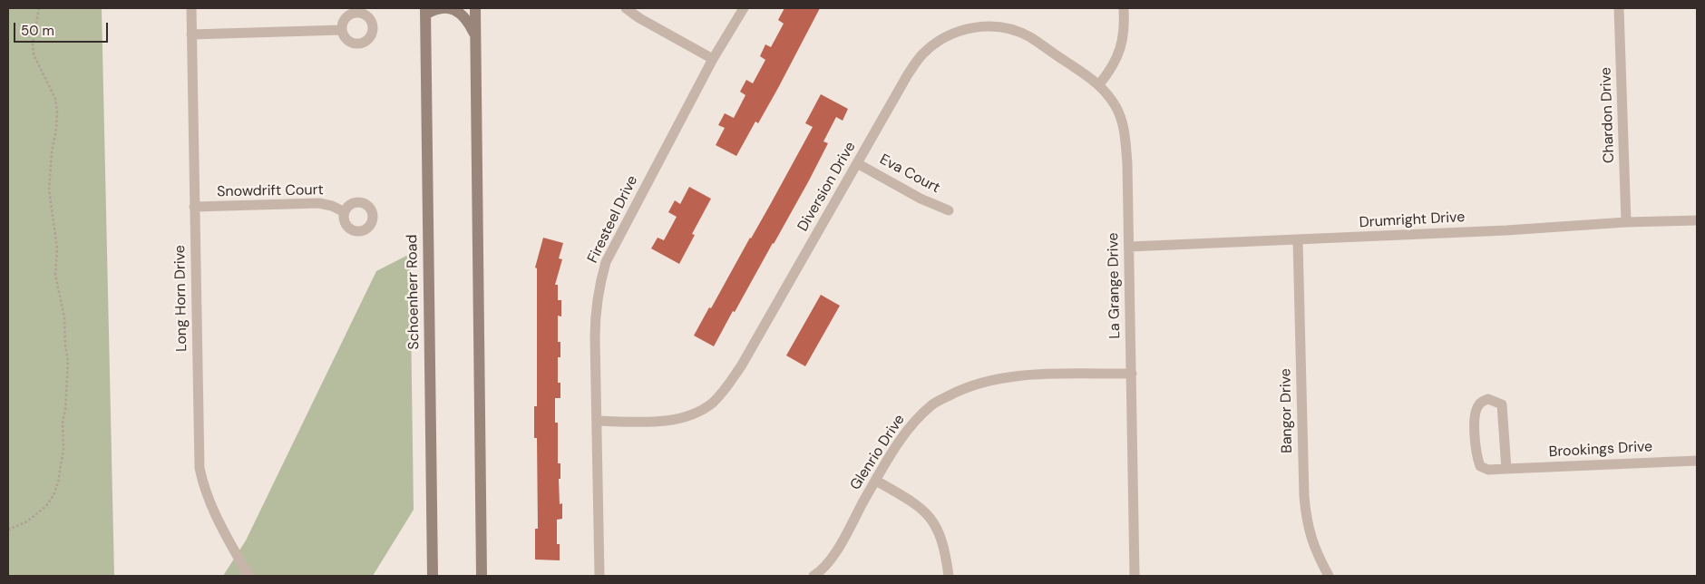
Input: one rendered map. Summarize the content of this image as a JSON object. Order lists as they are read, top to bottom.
{
  "streets": {
    "main road": ["Schoenherr Road"],
    "street": [
      "Chardon Drive",
      "Eva Court",
      "Diversion Drive",
      "Snowdrift Court",
      "Firesteel Drive",
      "Drumright Drive",
      "La Grange Drive",
      "Long Horn Drive",
      "Bangor Drive",
      "Brookings Drive",
      "Glenrio Drive"
    ]
  },
  "crossings": [
    ["Chardon Drive", "Drumright Drive"],
    ["Eva Court", "Diversion Drive"],
    ["Diversion Drive", "Firesteel Drive"],
    ["Diversion Drive", "La Grange Drive"],
    ["Snowdrift Court", "Long Horn Drive"],
    ["Drumright Drive", "La Grange Drive"],
    ["Drumright Drive", "Bangor Drive"],
    ["La Grange Drive", "Glenrio Drive"]
  ],
  "scale_bar": "50 m"
}
